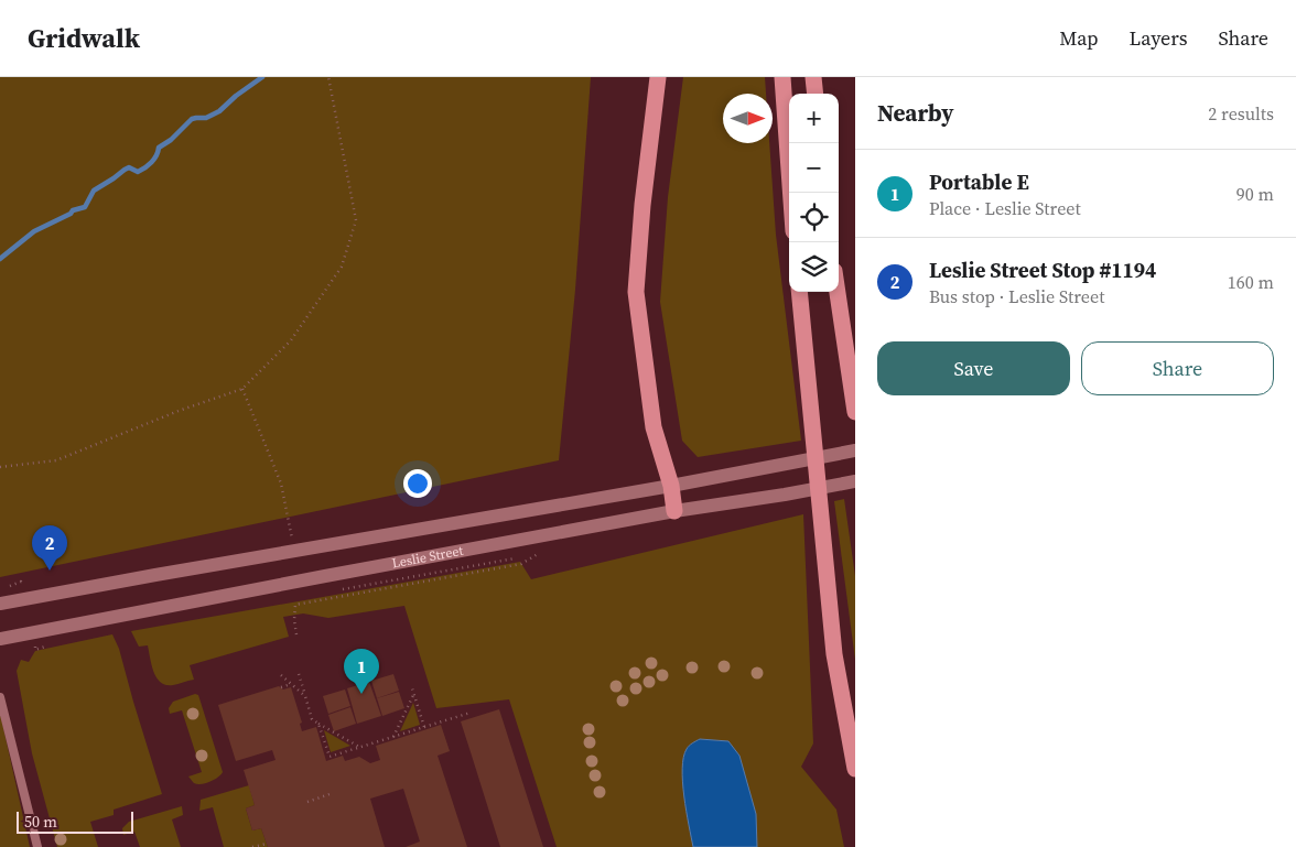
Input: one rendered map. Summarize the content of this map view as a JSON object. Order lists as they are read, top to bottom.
{
  "streets": {
    "main road": ["Leslie Street"]
  },
  "scale_bar": "50 m",
  "north": "right",
  "page": {
    "header": "Gridwalk",
    "nav": ["Map", "Layers", "Share"],
    "heading": ["Nearby", "2 results"],
    "map_buttons": ["+", "−"],
    "list": [
      {
        "mark": "1",
        "name": "Portable E",
        "note": "Place · Leslie Street",
        "value": "90 m"
      },
      {
        "mark": "2",
        "name": "Leslie Street Stop #1194",
        "note": "Bus stop · Leslie Street",
        "value": "160 m"
      }
    ],
    "buttons": ["Save", "Share"],
    "pins": ["2", "1"],
    "scale": "50 m"
  }
}
